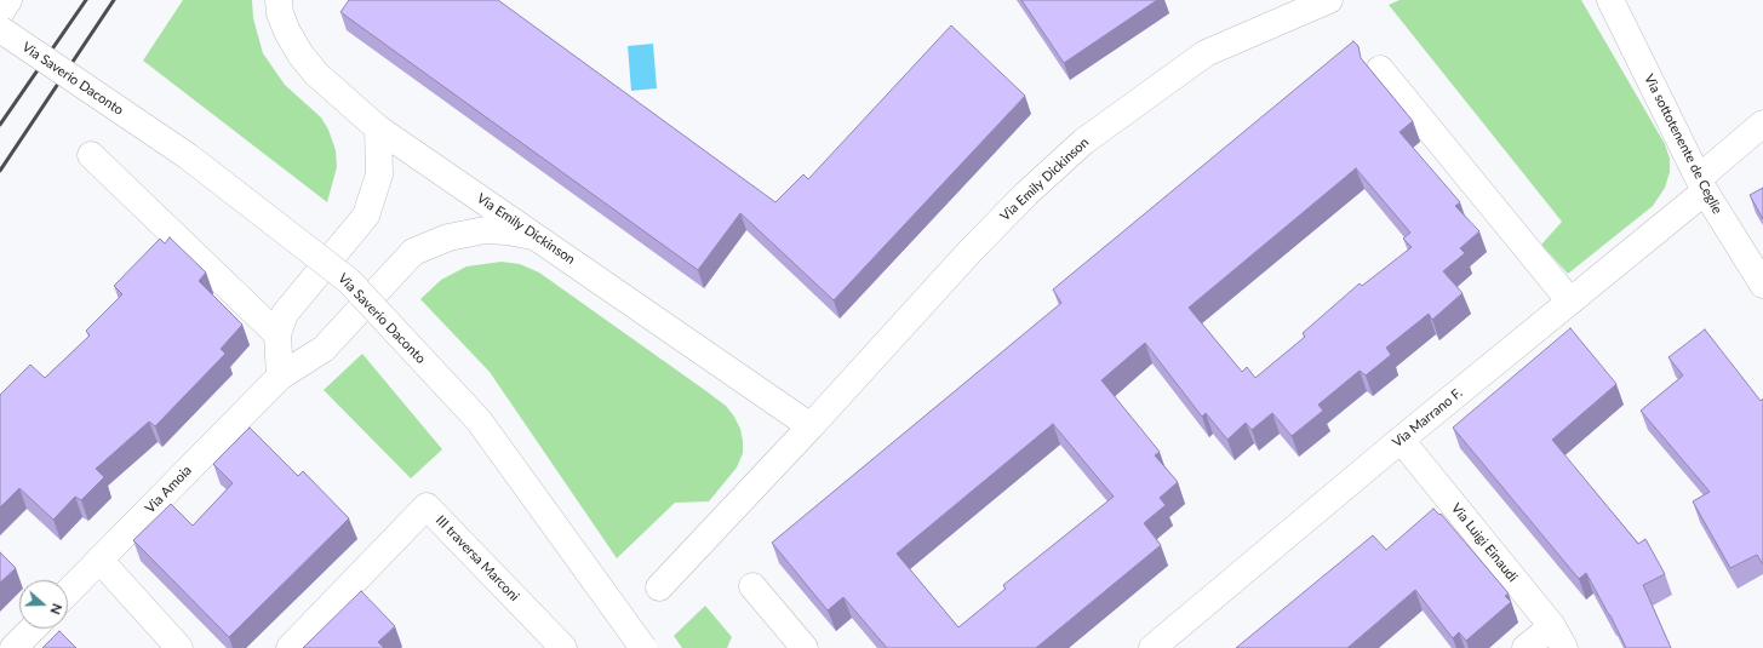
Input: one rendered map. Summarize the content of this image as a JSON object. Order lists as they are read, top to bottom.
{
  "streets": {
    "street": [
      "Via Saverio Daconto",
      "Via sottotenente de Ceglie",
      "Via Emily Dickinson",
      "Via Marrano F.",
      "Via Amoia",
      "Via Luigi Einaudi",
      "III traversa Marconi"
    ]
  },
  "crossings": [
    ["Via sottotenente de Ceglie", "Via Marrano F."],
    ["Via Emily Dickinson", "Via Amoia"],
    ["Via Marrano F.", "Via Luigi Einaudi"]
  ],
  "north": "right"
}
